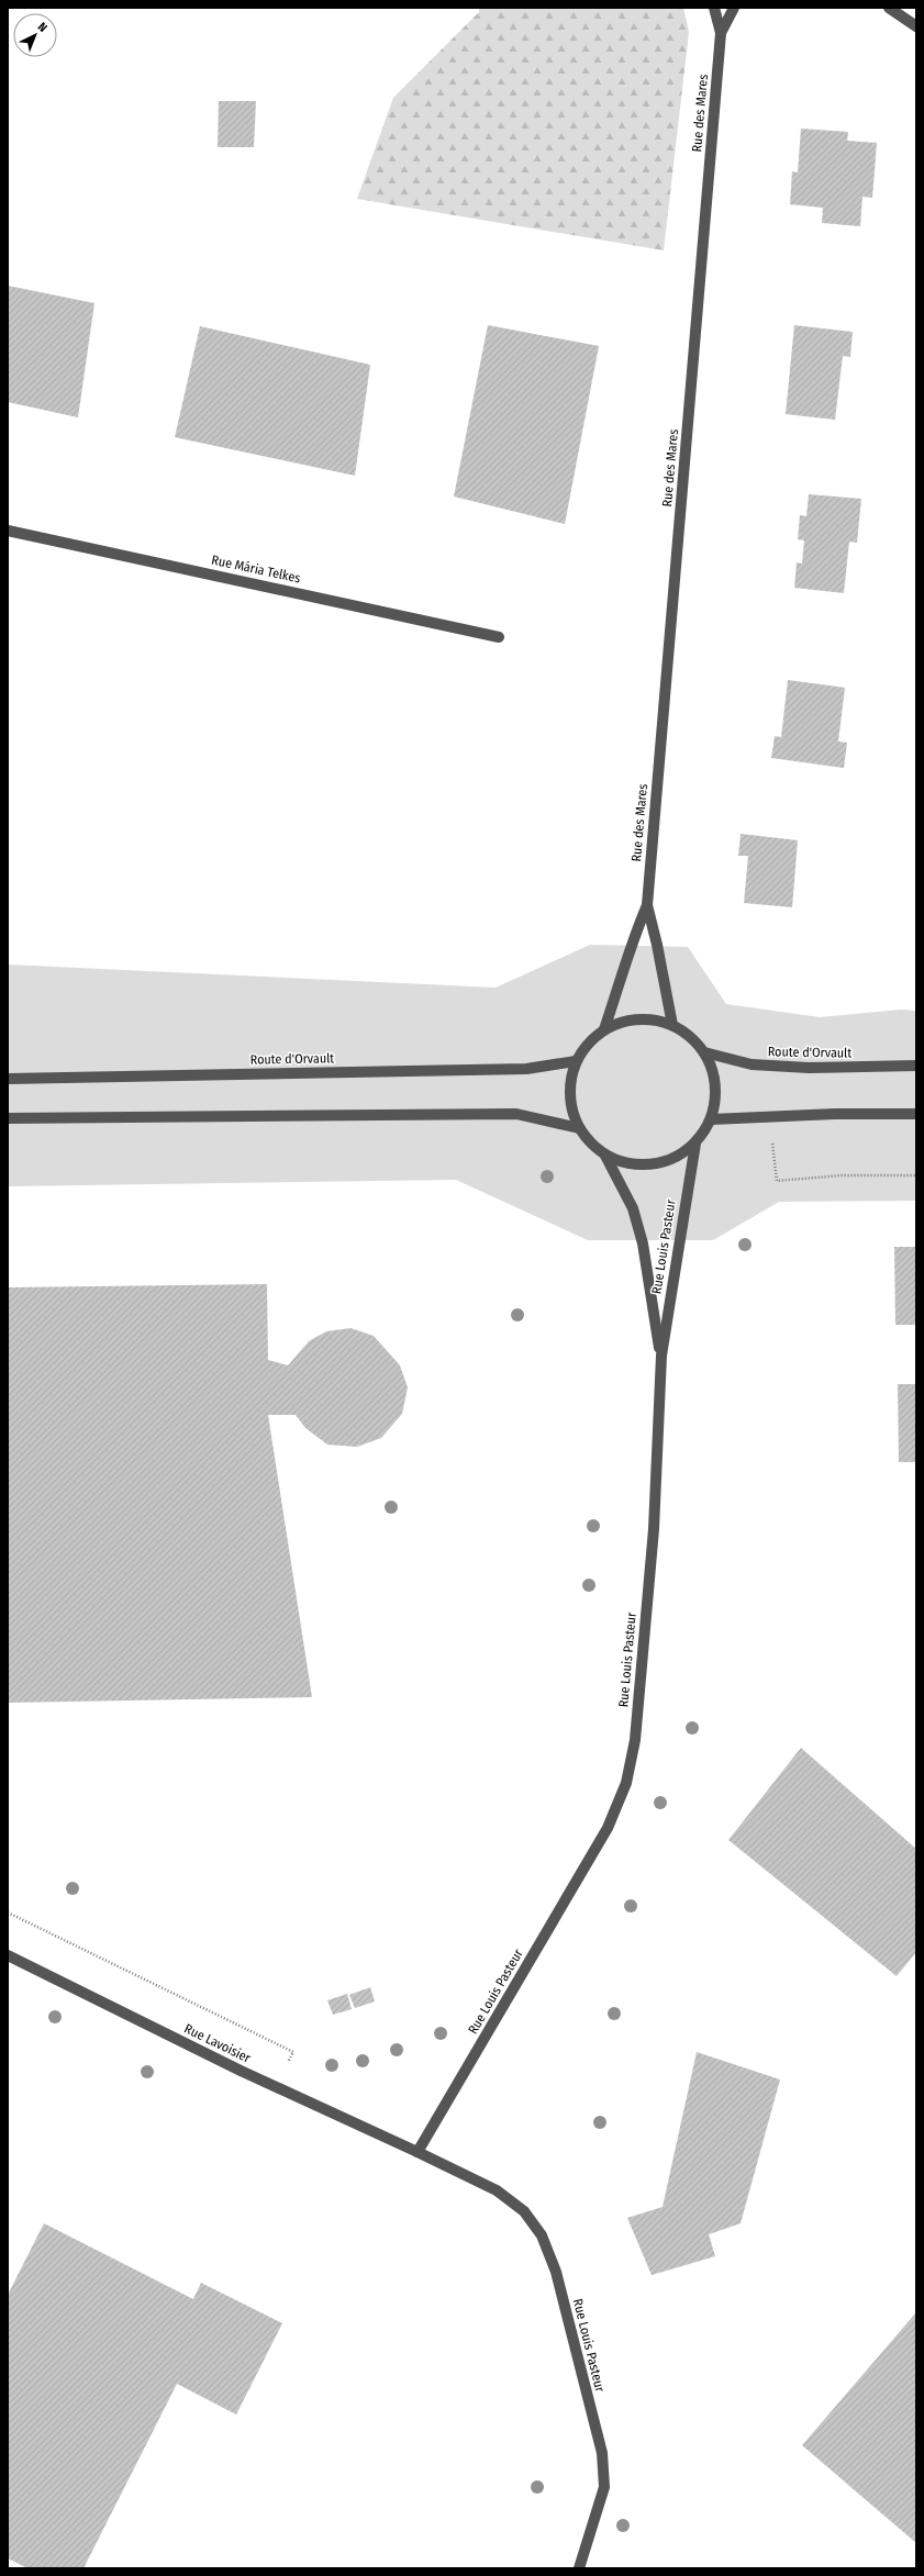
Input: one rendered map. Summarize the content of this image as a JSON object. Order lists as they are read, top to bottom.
{
  "streets": {
    "street": [
      "Rue des Mares",
      "Rue Mária Telkes",
      "Route d'Orvault",
      "Rue Louis Pasteur",
      "Rue Lavoisier"
    ]
  },
  "crossings": [
    ["Rue des Mares", "Route d'Orvault"],
    ["Rue des Mares", "Rue Louis Pasteur"],
    ["Route d'Orvault", "Rue Louis Pasteur"],
    ["Rue Louis Pasteur", "Rue Lavoisier"]
  ],
  "north": "top right"
}
